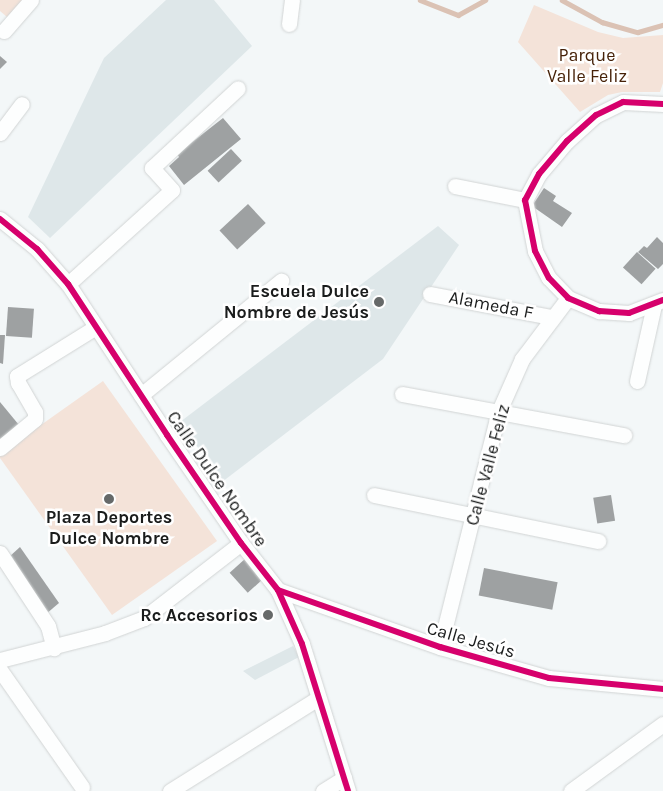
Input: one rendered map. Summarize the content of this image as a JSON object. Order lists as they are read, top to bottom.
{
  "streets": {
    "street": [
      "Alameda F",
      "Calle Valle Feliz",
      "Calle Dulce Nombre",
      "Calle Jesús"
    ]
  },
  "crossings": [
    ["Alameda F", "Calle Valle Feliz"],
    ["Calle Valle Feliz", "Calle Jesús"],
    ["Calle Dulce Nombre", "Calle Jesús"]
  ],
  "parks": ["Parque Valle Feliz"],
  "places": ["Escuela Dulce Nombre de Jesús", "Plaza Deportes Dulce Nombre", "Rc Accesorios"]
}
